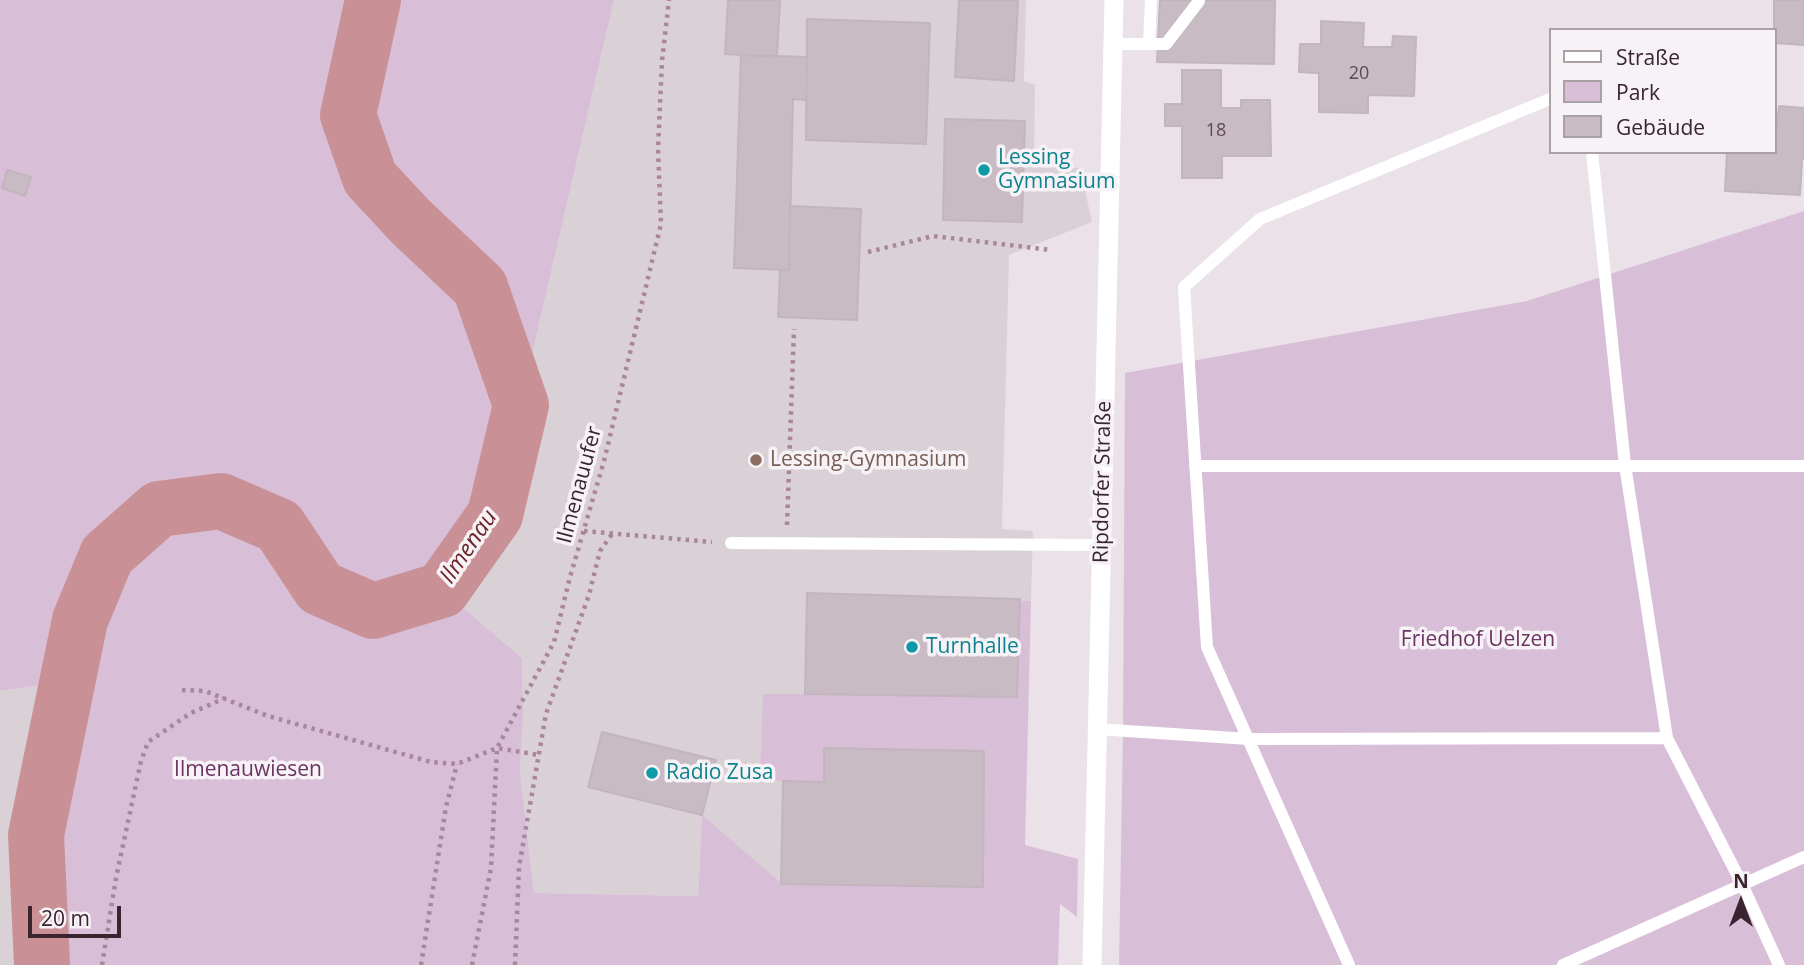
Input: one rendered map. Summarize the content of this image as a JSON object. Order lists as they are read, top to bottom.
{
  "streets": {
    "street": ["Ripdorfer Straße"],
    "path": ["Ilmenauufer"]
  },
  "water": ["Ilmenau"],
  "parks": ["Friedhof Uelzen", "Ilmenauwiesen"],
  "places": [
    "Lessing Gymnasium",
    "Lessing-Gymnasium",
    "Turnhalle",
    "Radio Zusa"
  ],
  "house_numbers": ["20", "18"],
  "legend": ["Straße", "Park", "Gebäude"],
  "scale_bar": "20 m",
  "north": "top"
}
